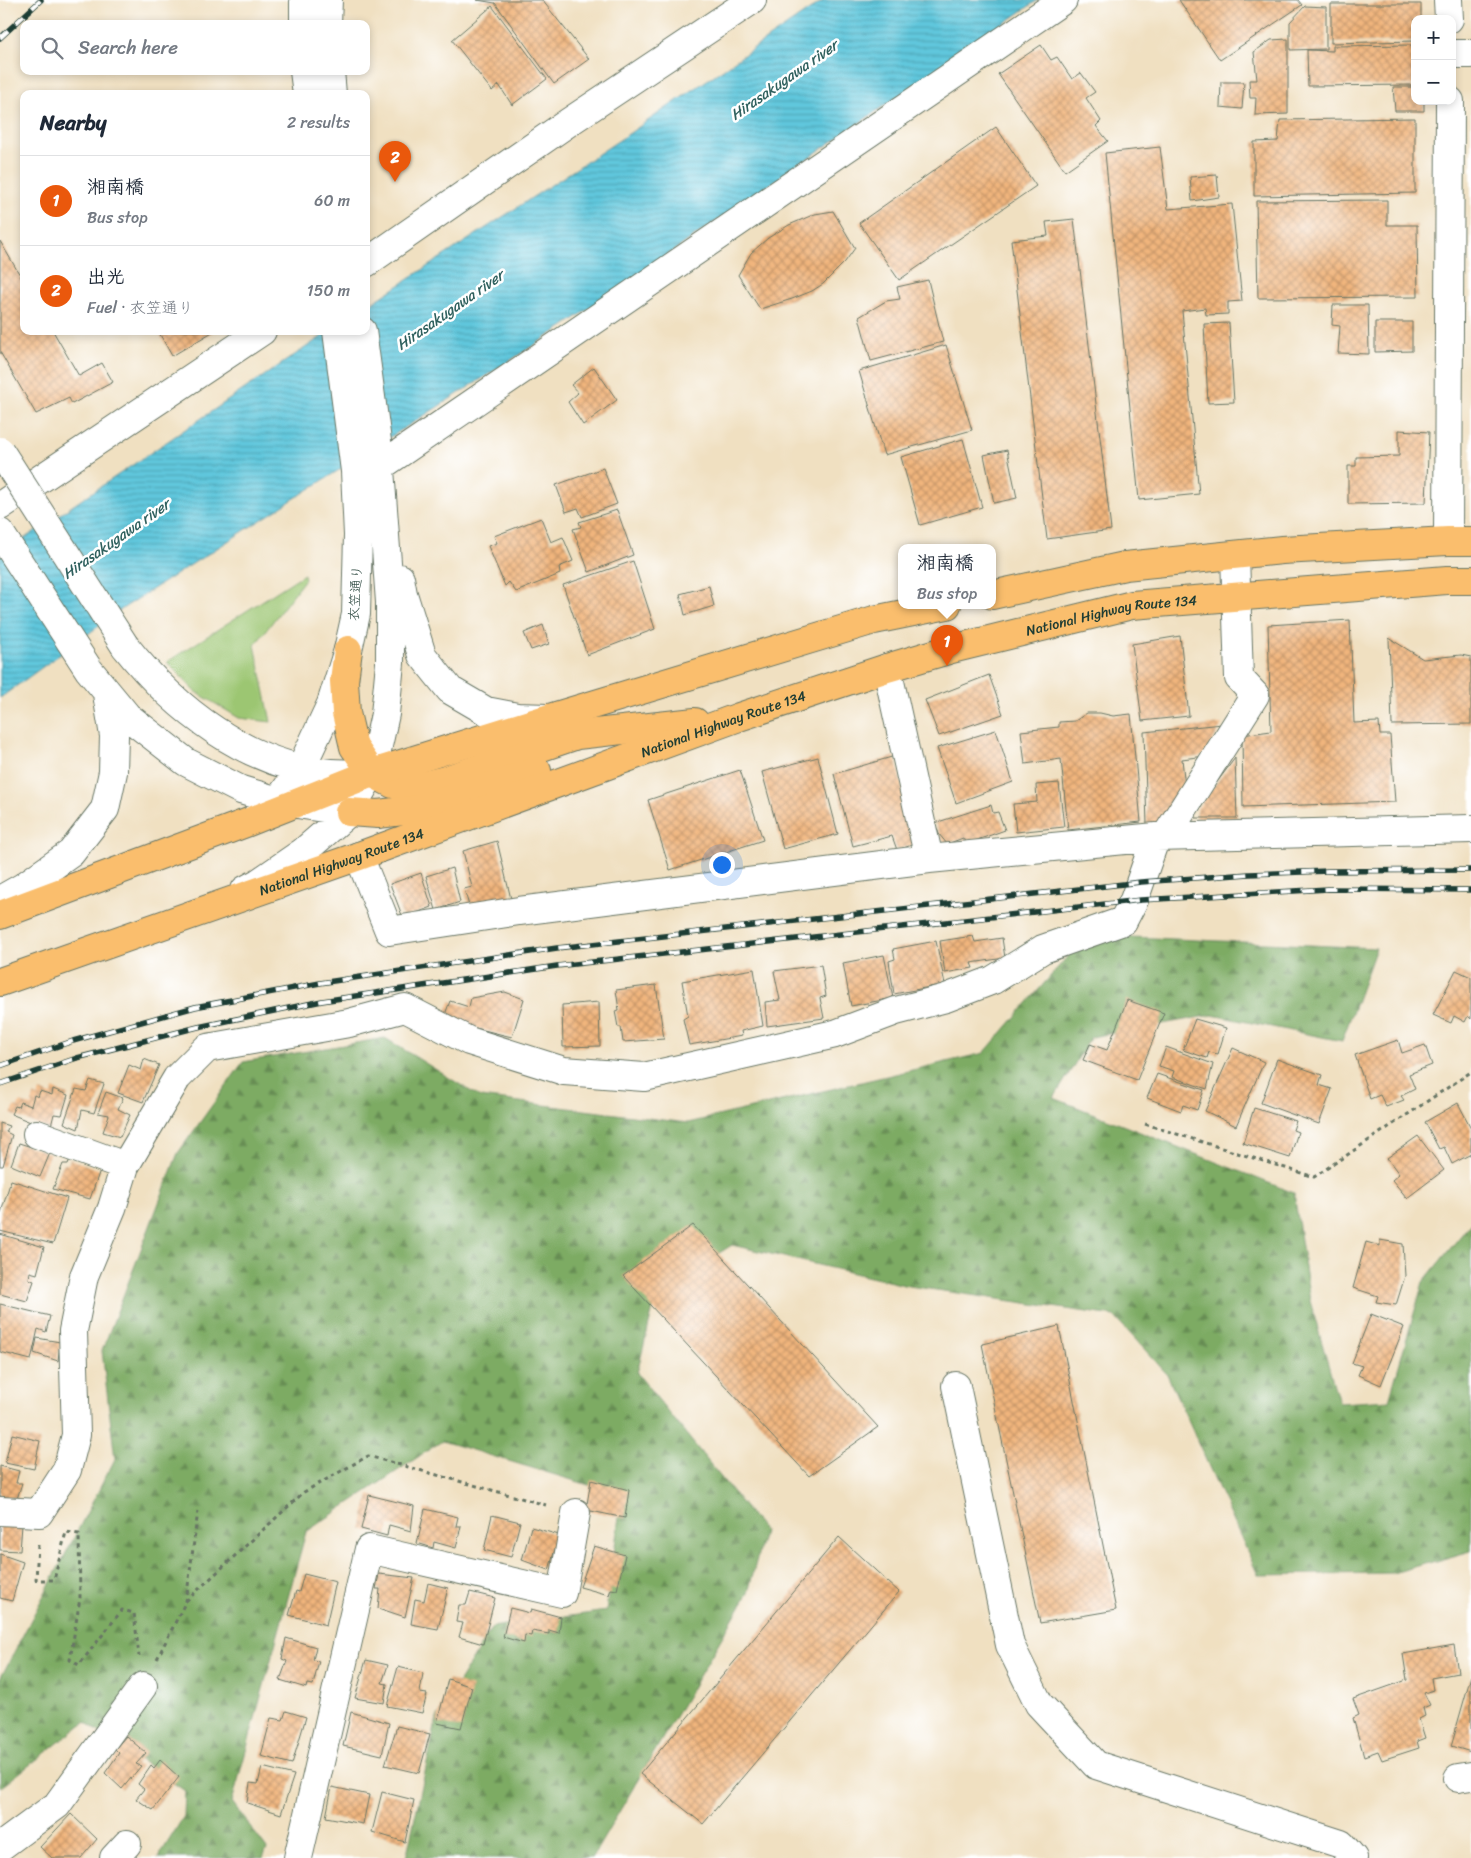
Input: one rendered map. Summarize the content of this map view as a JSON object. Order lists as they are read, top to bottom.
{
  "streets": {
    "highway": ["National Highway Route 134"],
    "street": ["衣笠通り"]
  },
  "crossings": [
    ["衣笠通り", "National Highway Route 134"]
  ],
  "water": ["Hirasakugawa river"],
  "page": {
    "map_buttons": ["+", "−"],
    "search": "Search here",
    "heading": ["Nearby", "2 results"],
    "pins": ["2", "1"],
    "list": [
      {
        "mark": "1",
        "name": "湘南橋",
        "note": "Bus stop",
        "value": "60 m"
      },
      {
        "mark": "2",
        "name": "出光",
        "note": "Fuel · 衣笠通り",
        "value": "150 m"
      }
    ],
    "popup": ["湘南橋", "Bus stop"]
  }
}
